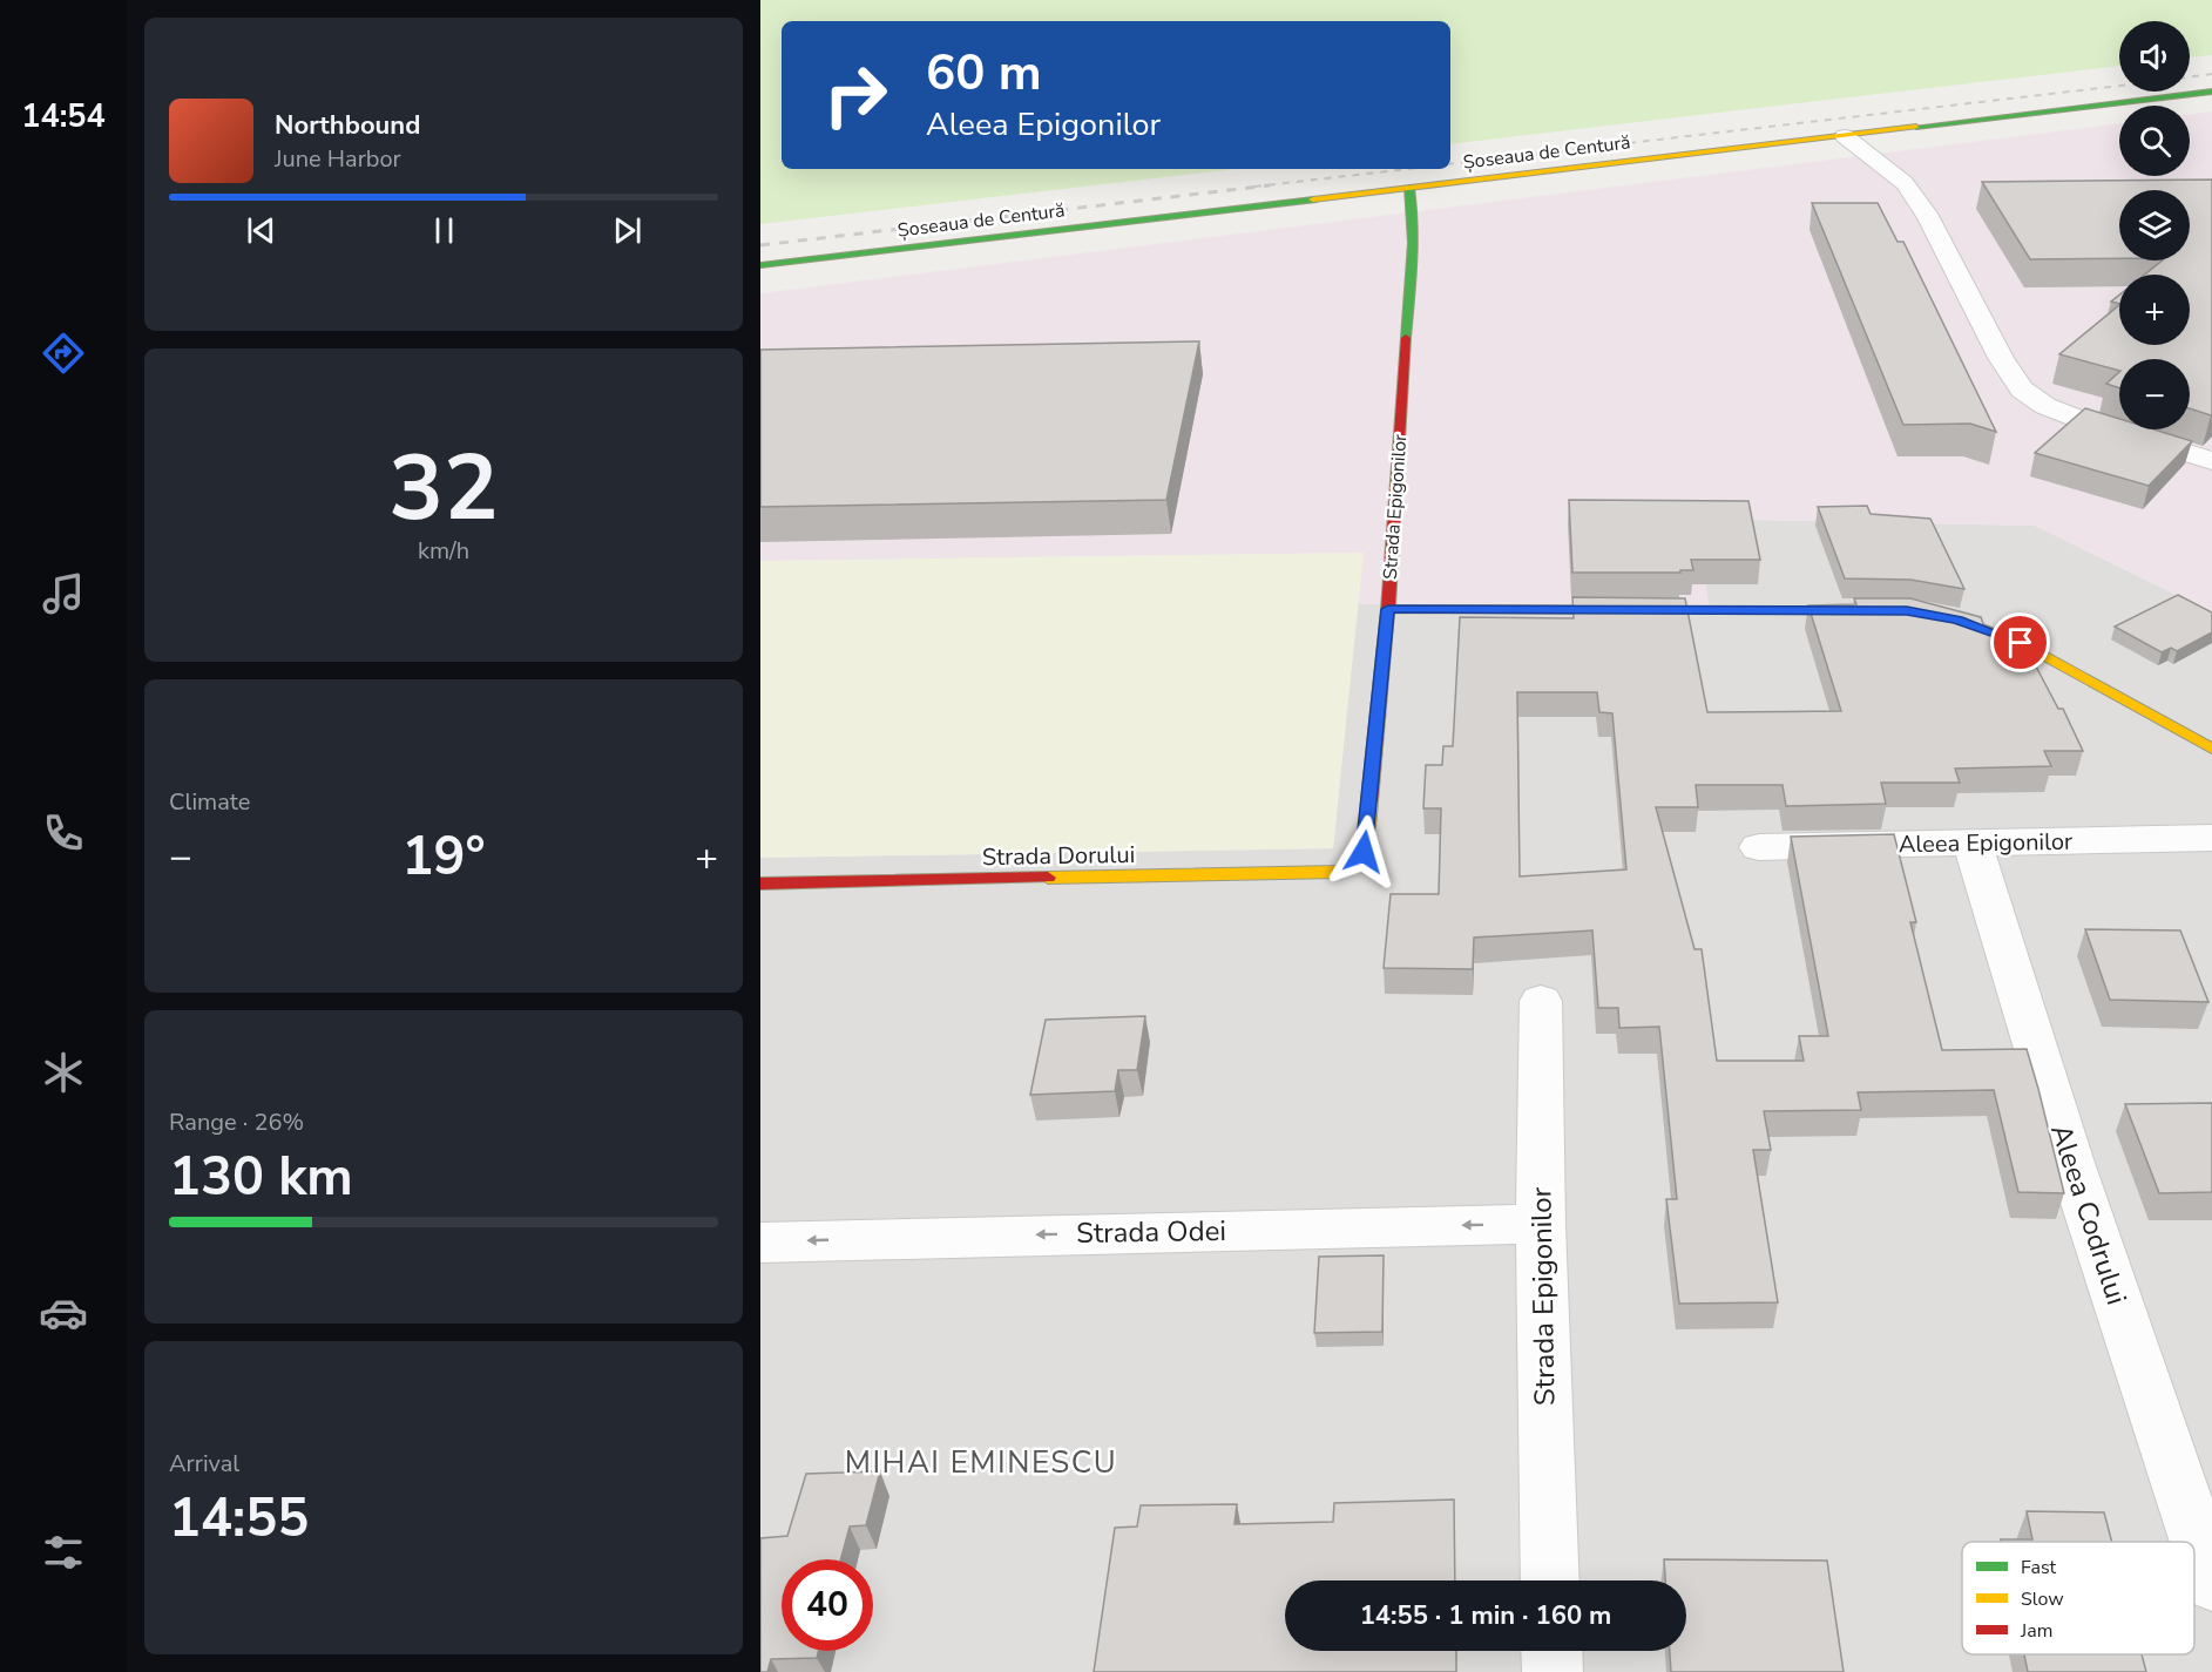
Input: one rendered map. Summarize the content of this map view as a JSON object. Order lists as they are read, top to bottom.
{
  "streets": {
    "street": [
      "Șoseaua de Centură",
      "Strada Epigonilor",
      "Aleea Epigonilor",
      "Strada Dorului",
      "Aleea Codrului",
      "Strada Odei"
    ]
  },
  "crossings": [
    ["Șoseaua de Centură", "Strada Epigonilor"],
    ["Strada Epigonilor", "Strada Dorului"],
    ["Strada Epigonilor", "Strada Odei"],
    ["Aleea Epigonilor", "Aleea Codrului"]
  ],
  "one_way": ["Strada Odei"],
  "districts": ["MIHAI EMINESCU"],
  "legend": ["Fast", "Slow", "Jam"],
  "page": {
    "tabs": "14:54",
    "map_buttons": ["+", "−"],
    "turn": ["60 m", "Aleea Epigonilor"],
    "song": ["Northbound", "June Harbor"],
    "tile": [
      ["32", "km/h"],
      "Climate",
      ["Range · 26%", "130 km"],
      ["Arrival", "14:55"]
    ],
    "heat": ["−", "19°", "+"],
    "limit": "40",
    "trip": "14:55 · 1 min · 160 m"
  }
}
